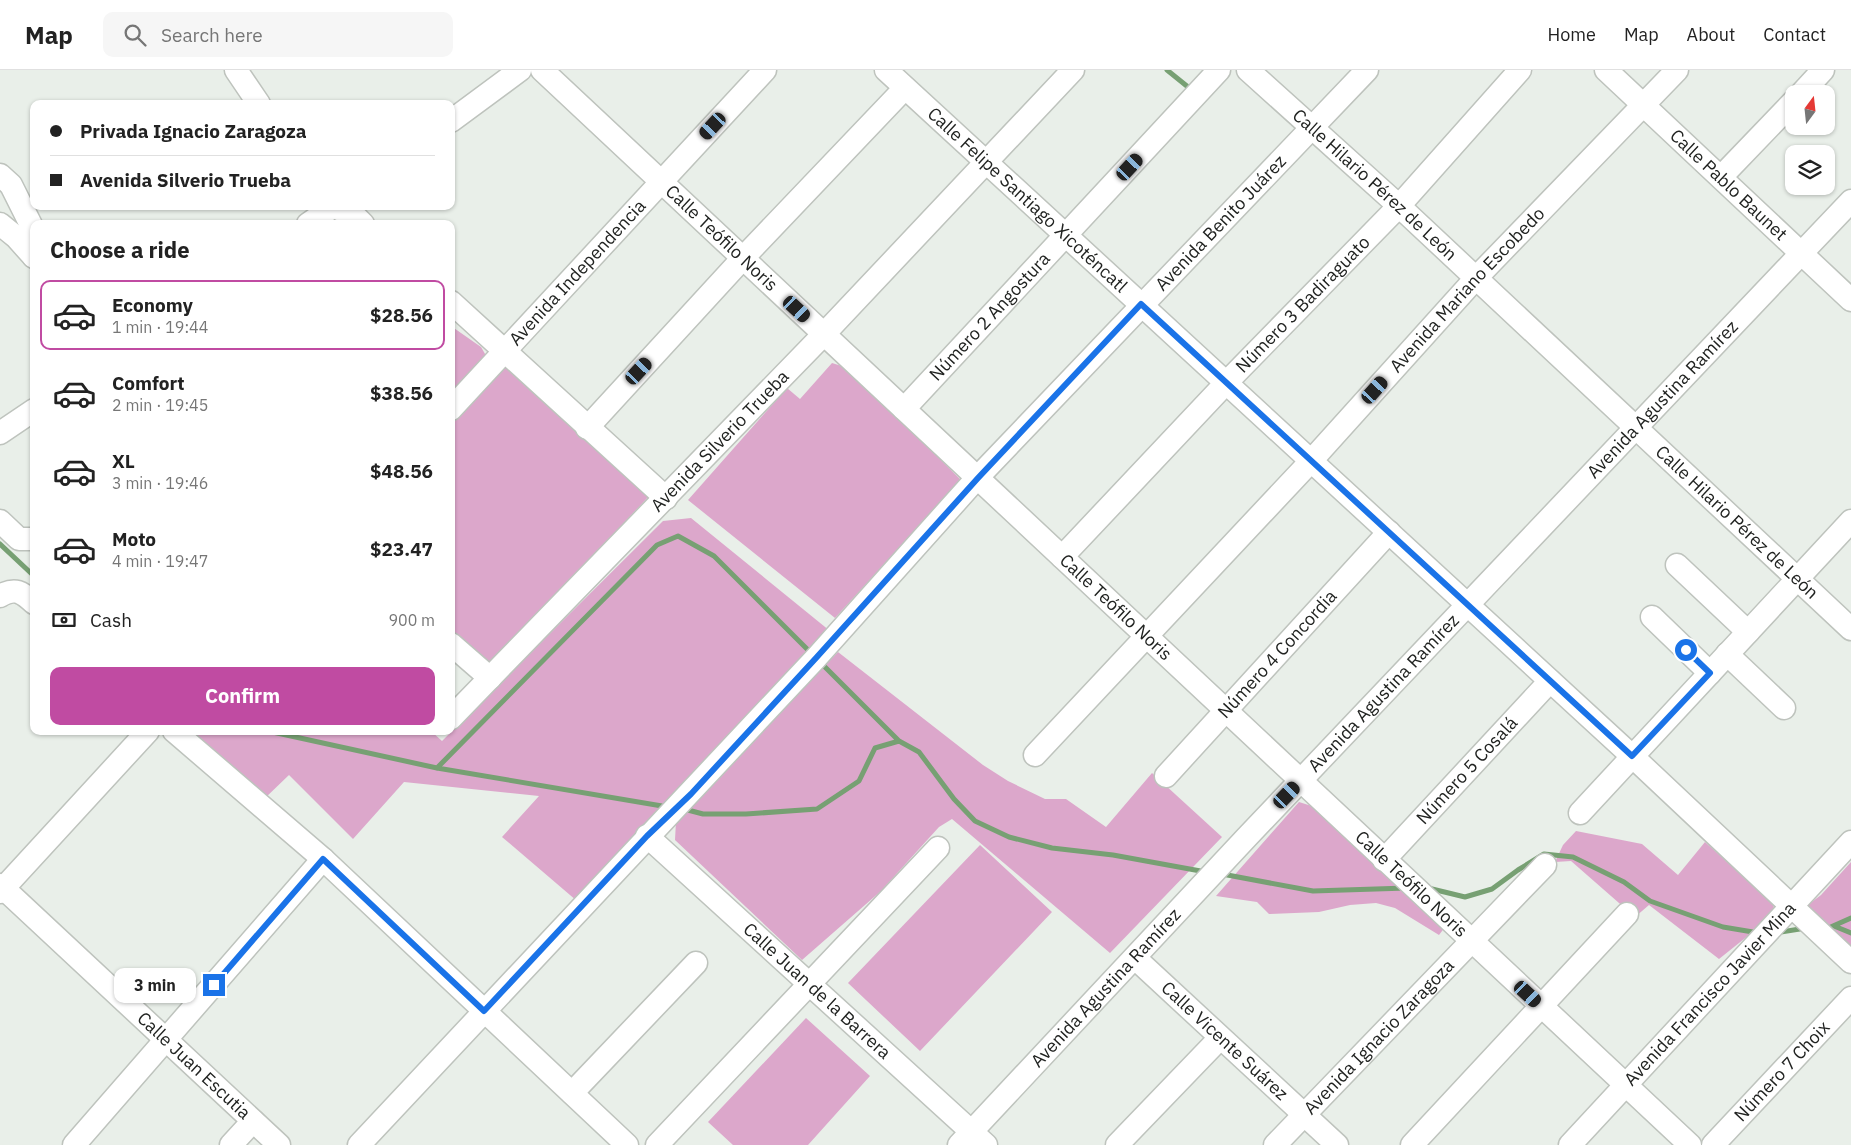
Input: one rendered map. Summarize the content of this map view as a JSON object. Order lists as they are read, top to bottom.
{
  "streets": {
    "street": [
      "Calle Hilario Pérez de León",
      "Calle Pablo Baunet",
      "Calle Felipe Santiago Xicoténcatl",
      "Avenida Benito Juárez",
      "Calle Teófilo Noris",
      "Avenida Independencia",
      "Avenida Mariano Escobedo",
      "Número 3 Badiraguato",
      "Número 2 Angostura",
      "Avenida Agustina Ramírez",
      "Avenida Silverio Trueba",
      "Número 4 Concordia",
      "Número 5 Cosalá",
      "Calle Juan de la Barrera",
      "Avenida Francisco Javier Mina",
      "Avenida Ignacio Zaragoza",
      "Calle Vicente Suárez",
      "Calle Juan Escutia",
      "Número 7 Choix"
    ]
  },
  "crossings": [
    ["Calle Hilario Pérez de León", "Avenida Benito Juárez"],
    ["Calle Hilario Pérez de León", "Avenida Mariano Escobedo"],
    ["Calle Hilario Pérez de León", "Número 3 Badiraguato"],
    ["Calle Hilario Pérez de León", "Avenida Agustina Ramírez"],
    ["Calle Pablo Baunet", "Avenida Mariano Escobedo"],
    ["Calle Pablo Baunet", "Avenida Agustina Ramírez"],
    ["Calle Felipe Santiago Xicoténcatl", "Avenida Benito Juárez"],
    ["Calle Felipe Santiago Xicoténcatl", "Avenida Mariano Escobedo"],
    ["Calle Felipe Santiago Xicoténcatl", "Número 3 Badiraguato"],
    ["Calle Felipe Santiago Xicoténcatl", "Número 2 Angostura"],
    ["Calle Felipe Santiago Xicoténcatl", "Avenida Agustina Ramírez"],
    ["Calle Felipe Santiago Xicoténcatl", "Avenida Silverio Trueba"],
    ["Calle Felipe Santiago Xicoténcatl", "Número 4 Concordia"],
    ["Calle Felipe Santiago Xicoténcatl", "Número 5 Cosalá"],
    ["Calle Felipe Santiago Xicoténcatl", "Avenida Francisco Javier Mina"],
    ["Avenida Benito Juárez", "Calle Teófilo Noris"],
    ["Avenida Benito Juárez", "Calle Juan de la Barrera"],
    ["Calle Teófilo Noris", "Avenida Independencia"],
    ["Calle Teófilo Noris", "Avenida Mariano Escobedo"],
    ["Calle Teófilo Noris", "Número 3 Badiraguato"],
    ["Calle Teófilo Noris", "Número 2 Angostura"],
    ["Calle Teófilo Noris", "Avenida Agustina Ramírez"],
    ["Calle Teófilo Noris", "Avenida Silverio Trueba"],
    ["Calle Teófilo Noris", "Número 4 Concordia"],
    ["Calle Teófilo Noris", "Número 5 Cosalá"],
    ["Calle Teófilo Noris", "Avenida Francisco Javier Mina"],
    ["Calle Teófilo Noris", "Avenida Ignacio Zaragoza"],
    ["Avenida Agustina Ramírez", "Calle Juan de la Barrera"],
    ["Avenida Agustina Ramírez", "Calle Vicente Suárez"],
    ["Avenida Ignacio Zaragoza", "Calle Vicente Suárez"]
  ],
  "north": "top",
  "page": {
    "header": "Map",
    "search": "Search here",
    "nav": [
      "Home",
      "Map",
      "About",
      "Contact"
    ],
    "banner": ["Privada Ignacio Zaragoza", "Avenida Silverio Trueba"],
    "heading": "Choose a ride",
    "list": [
      {
        "name": "Economy",
        "note": "1 min · 19:44",
        "value": "$28.56"
      },
      {
        "name": "Comfort",
        "note": "2 min · 19:45",
        "value": "$38.56"
      },
      {
        "name": "XL",
        "note": "3 min · 19:46",
        "value": "$48.56"
      },
      {
        "name": "Moto",
        "note": "4 min · 19:47",
        "value": "$23.47"
      }
    ],
    "pay": ["Cash", "900 m"],
    "buttons": "Confirm",
    "bubble": "3 min"
  }
}
